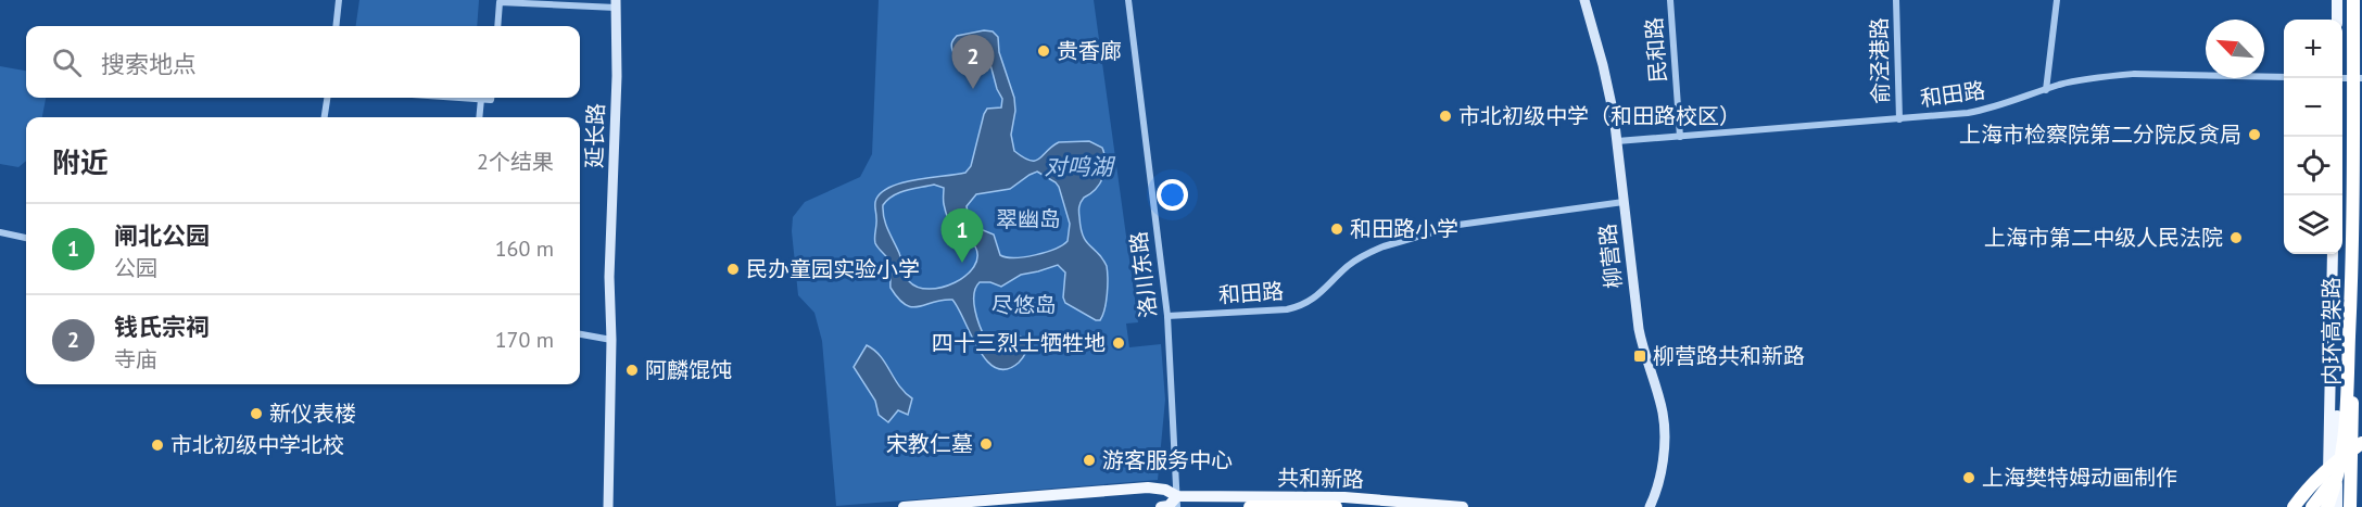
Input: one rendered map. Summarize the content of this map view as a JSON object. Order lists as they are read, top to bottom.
{
  "streets": {
    "highway": ["内环高架路"],
    "main road": ["延长路", "柳营路", "共和新路"],
    "street": [
      "民和路",
      "俞泾港路",
      "和田路",
      "洛川东路"
    ]
  },
  "crossings": [
    ["民和路", "和田路"],
    ["俞泾港路", "和田路"],
    ["和田路", "柳营路"],
    ["和田路", "洛川东路"],
    ["洛川东路", "共和新路"]
  ],
  "water": ["对鸣湖"],
  "parks": ["翠幽岛", "尽悠岛"],
  "places": {
    "other": [
      "贵香廊",
      "市北初级中学（和田路校区）",
      "上海市检察院第二分院反贪局",
      "和田路小学",
      "上海市第二中级人民法院",
      "民办童园实验小学",
      "四十三烈士牺牲地",
      "阿麟馄饨",
      "新仪表楼",
      "宋教仁墓",
      "市北初级中学北校",
      "游客服务中心",
      "上海樊特姆动画制作"
    ],
    "transit": ["柳营路共和新路"]
  },
  "north": "top left",
  "page": {
    "map_buttons": ["+", "−"],
    "search": "搜索地点",
    "pins": ["2", "1"],
    "heading": ["附近", "2个结果"],
    "list": [
      {
        "mark": "1",
        "name": "闸北公园",
        "note": "公园",
        "value": "160 m"
      },
      {
        "mark": "2",
        "name": "钱氏宗祠",
        "note": "寺庙",
        "value": "170 m"
      }
    ]
  }
}
